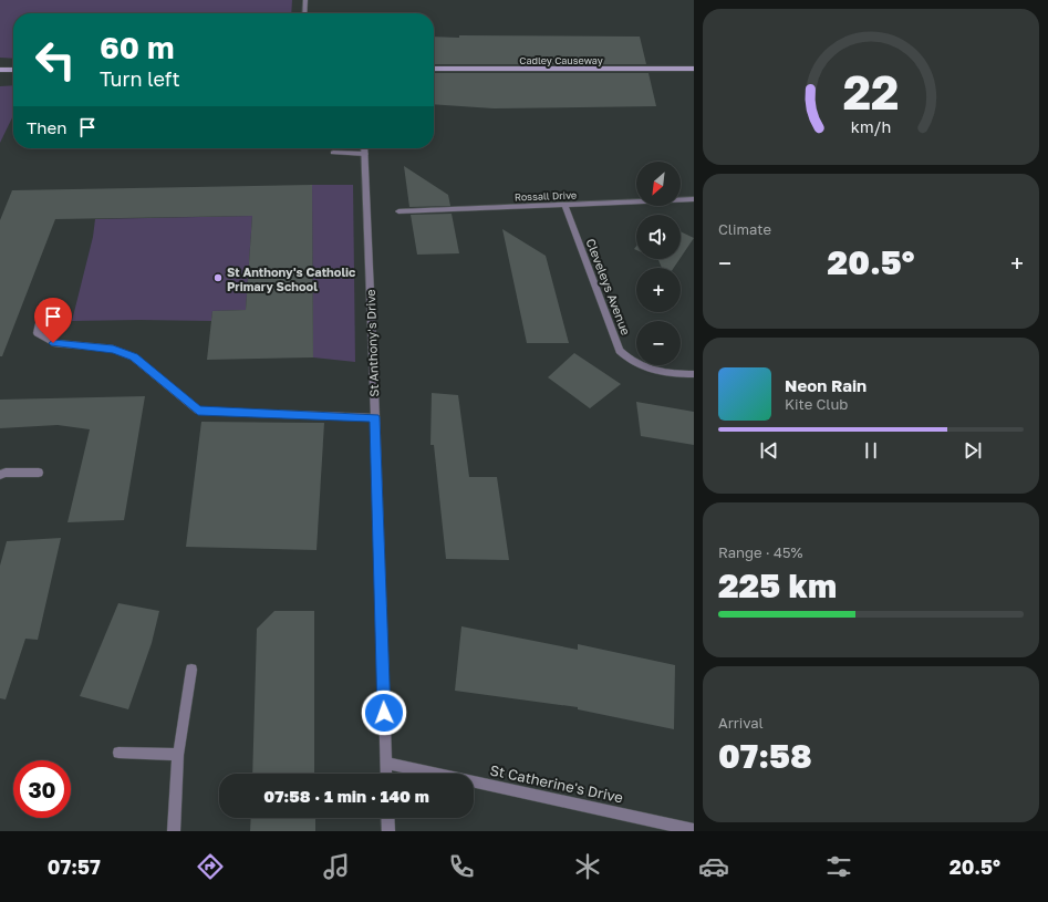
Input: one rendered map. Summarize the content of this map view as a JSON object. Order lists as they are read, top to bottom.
{
  "streets": {
    "street": [
      "Cadley Causeway",
      "Rossall Drive",
      "Cleveleys Avenue",
      "St Anthony's Drive",
      "St Catherine's Drive"
    ]
  },
  "crossings": [
    ["Rossall Drive", "Cleveleys Avenue"],
    ["St Anthony's Drive", "St Catherine's Drive"]
  ],
  "places": ["St Anthony's Catholic Primary School"],
  "north": "bottom left",
  "page": {
    "turn": ["60 m", "Turn left"],
    "then": "Then",
    "map_buttons": ["+", "−"],
    "tile": [
      "Climate",
      ["Range · 45%", "225 km"],
      ["Arrival", "07:58"]
    ],
    "heat": ["−", "20.5°", "+"],
    "song": ["Neon Rain", "Kite Club"],
    "limit": "30",
    "trip": "07:58 · 1 min · 140 m",
    "tabs": ["07:57", "20.5°"],
    "gauge": ["22", "km/h"]
  }
}
